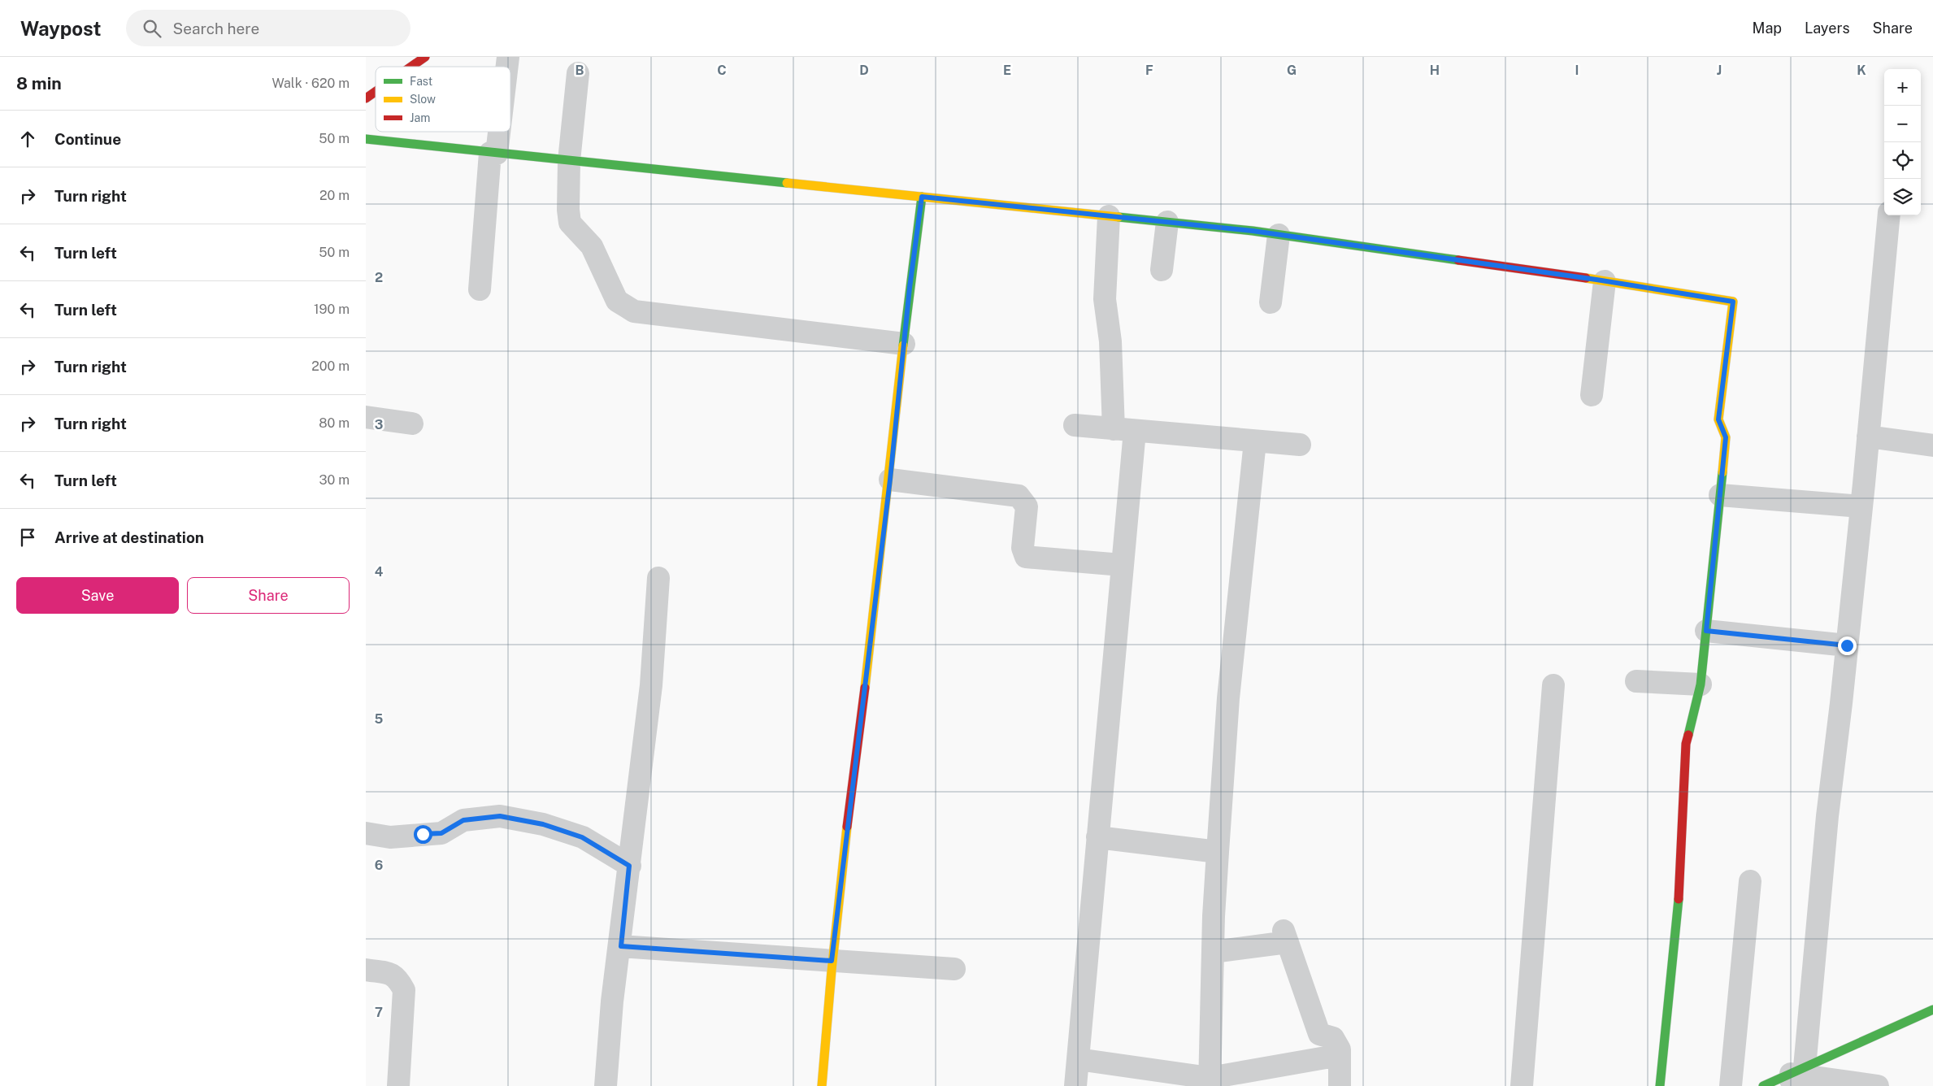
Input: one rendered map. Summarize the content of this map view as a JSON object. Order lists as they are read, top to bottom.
{
  "legend": ["Fast", "Slow", "Jam"],
  "page": {
    "header": "Waypost",
    "search": "Search here",
    "nav": ["Map", "Layers", "Share"],
    "heading": ["8 min", "Walk · 620 m"],
    "map_buttons": ["+", "−"],
    "list": [
      ["Continue", "50 m"],
      ["Turn right", "20 m"],
      ["Turn left", "50 m"],
      ["Turn left", "190 m"],
      ["Turn right", "200 m"],
      ["Turn right", "80 m"],
      ["Turn left", "30 m"],
      "Arrive at destination"
    ],
    "buttons": ["Save", "Share"]
  },
  "grid": {
    "columns": [
      "B",
      "C",
      "D",
      "E",
      "F",
      "G",
      "H",
      "I",
      "J",
      "K"
    ],
    "rows": [
      "2",
      "3",
      "4",
      "5",
      "6",
      "7"
    ]
  }
}
